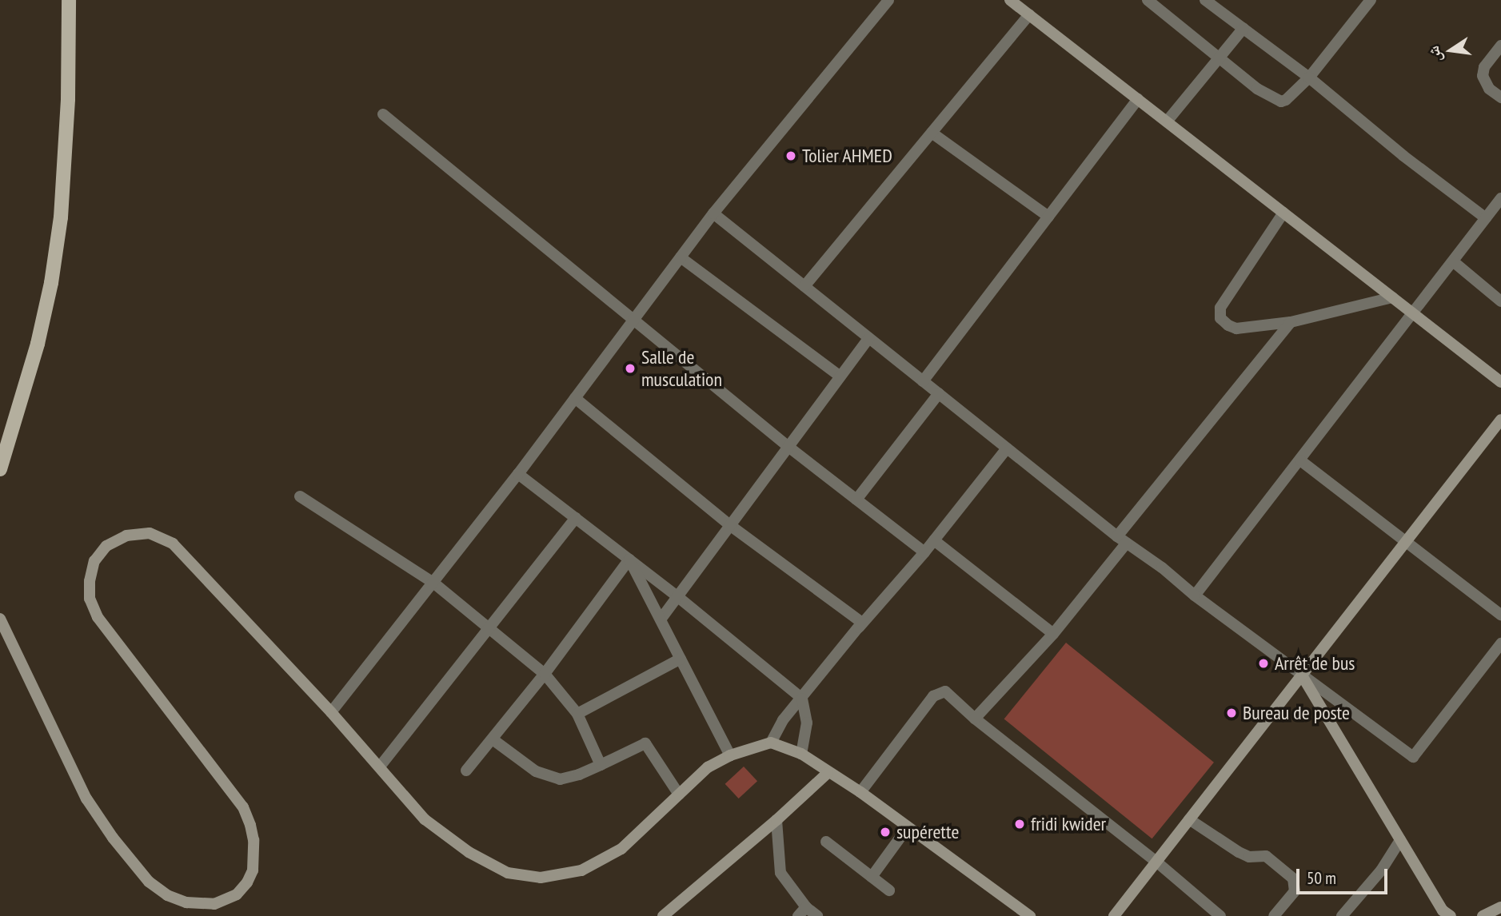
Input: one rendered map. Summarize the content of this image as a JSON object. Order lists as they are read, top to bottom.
{
  "places": [
    "Tolier AHMED",
    "Salle de musculation",
    "Arrêt de bus",
    "Bureau de poste",
    "fridi kwider",
    "supérette"
  ],
  "scale_bar": "50 m",
  "north": "left"
}
